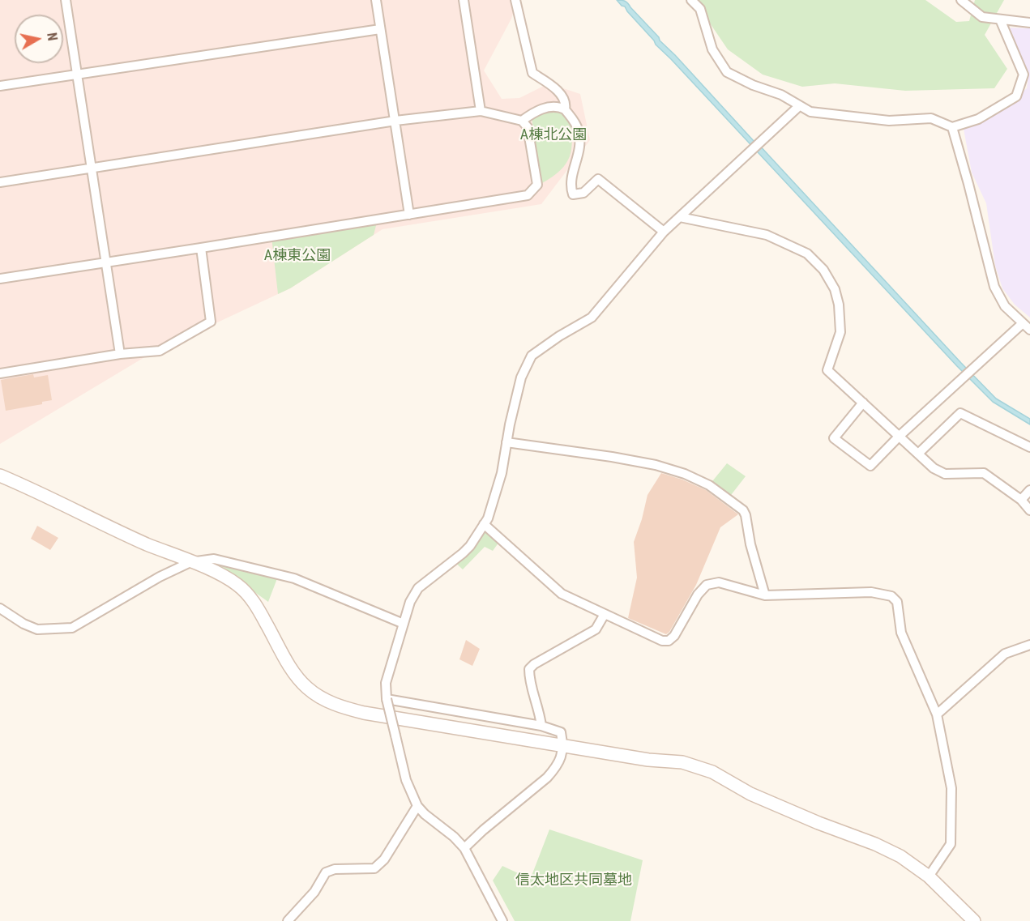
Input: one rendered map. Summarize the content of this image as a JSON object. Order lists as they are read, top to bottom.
{
  "parks": ["A棟北公園", "A棟東公園", "信太地区共同墓地"],
  "north": "right"
}
